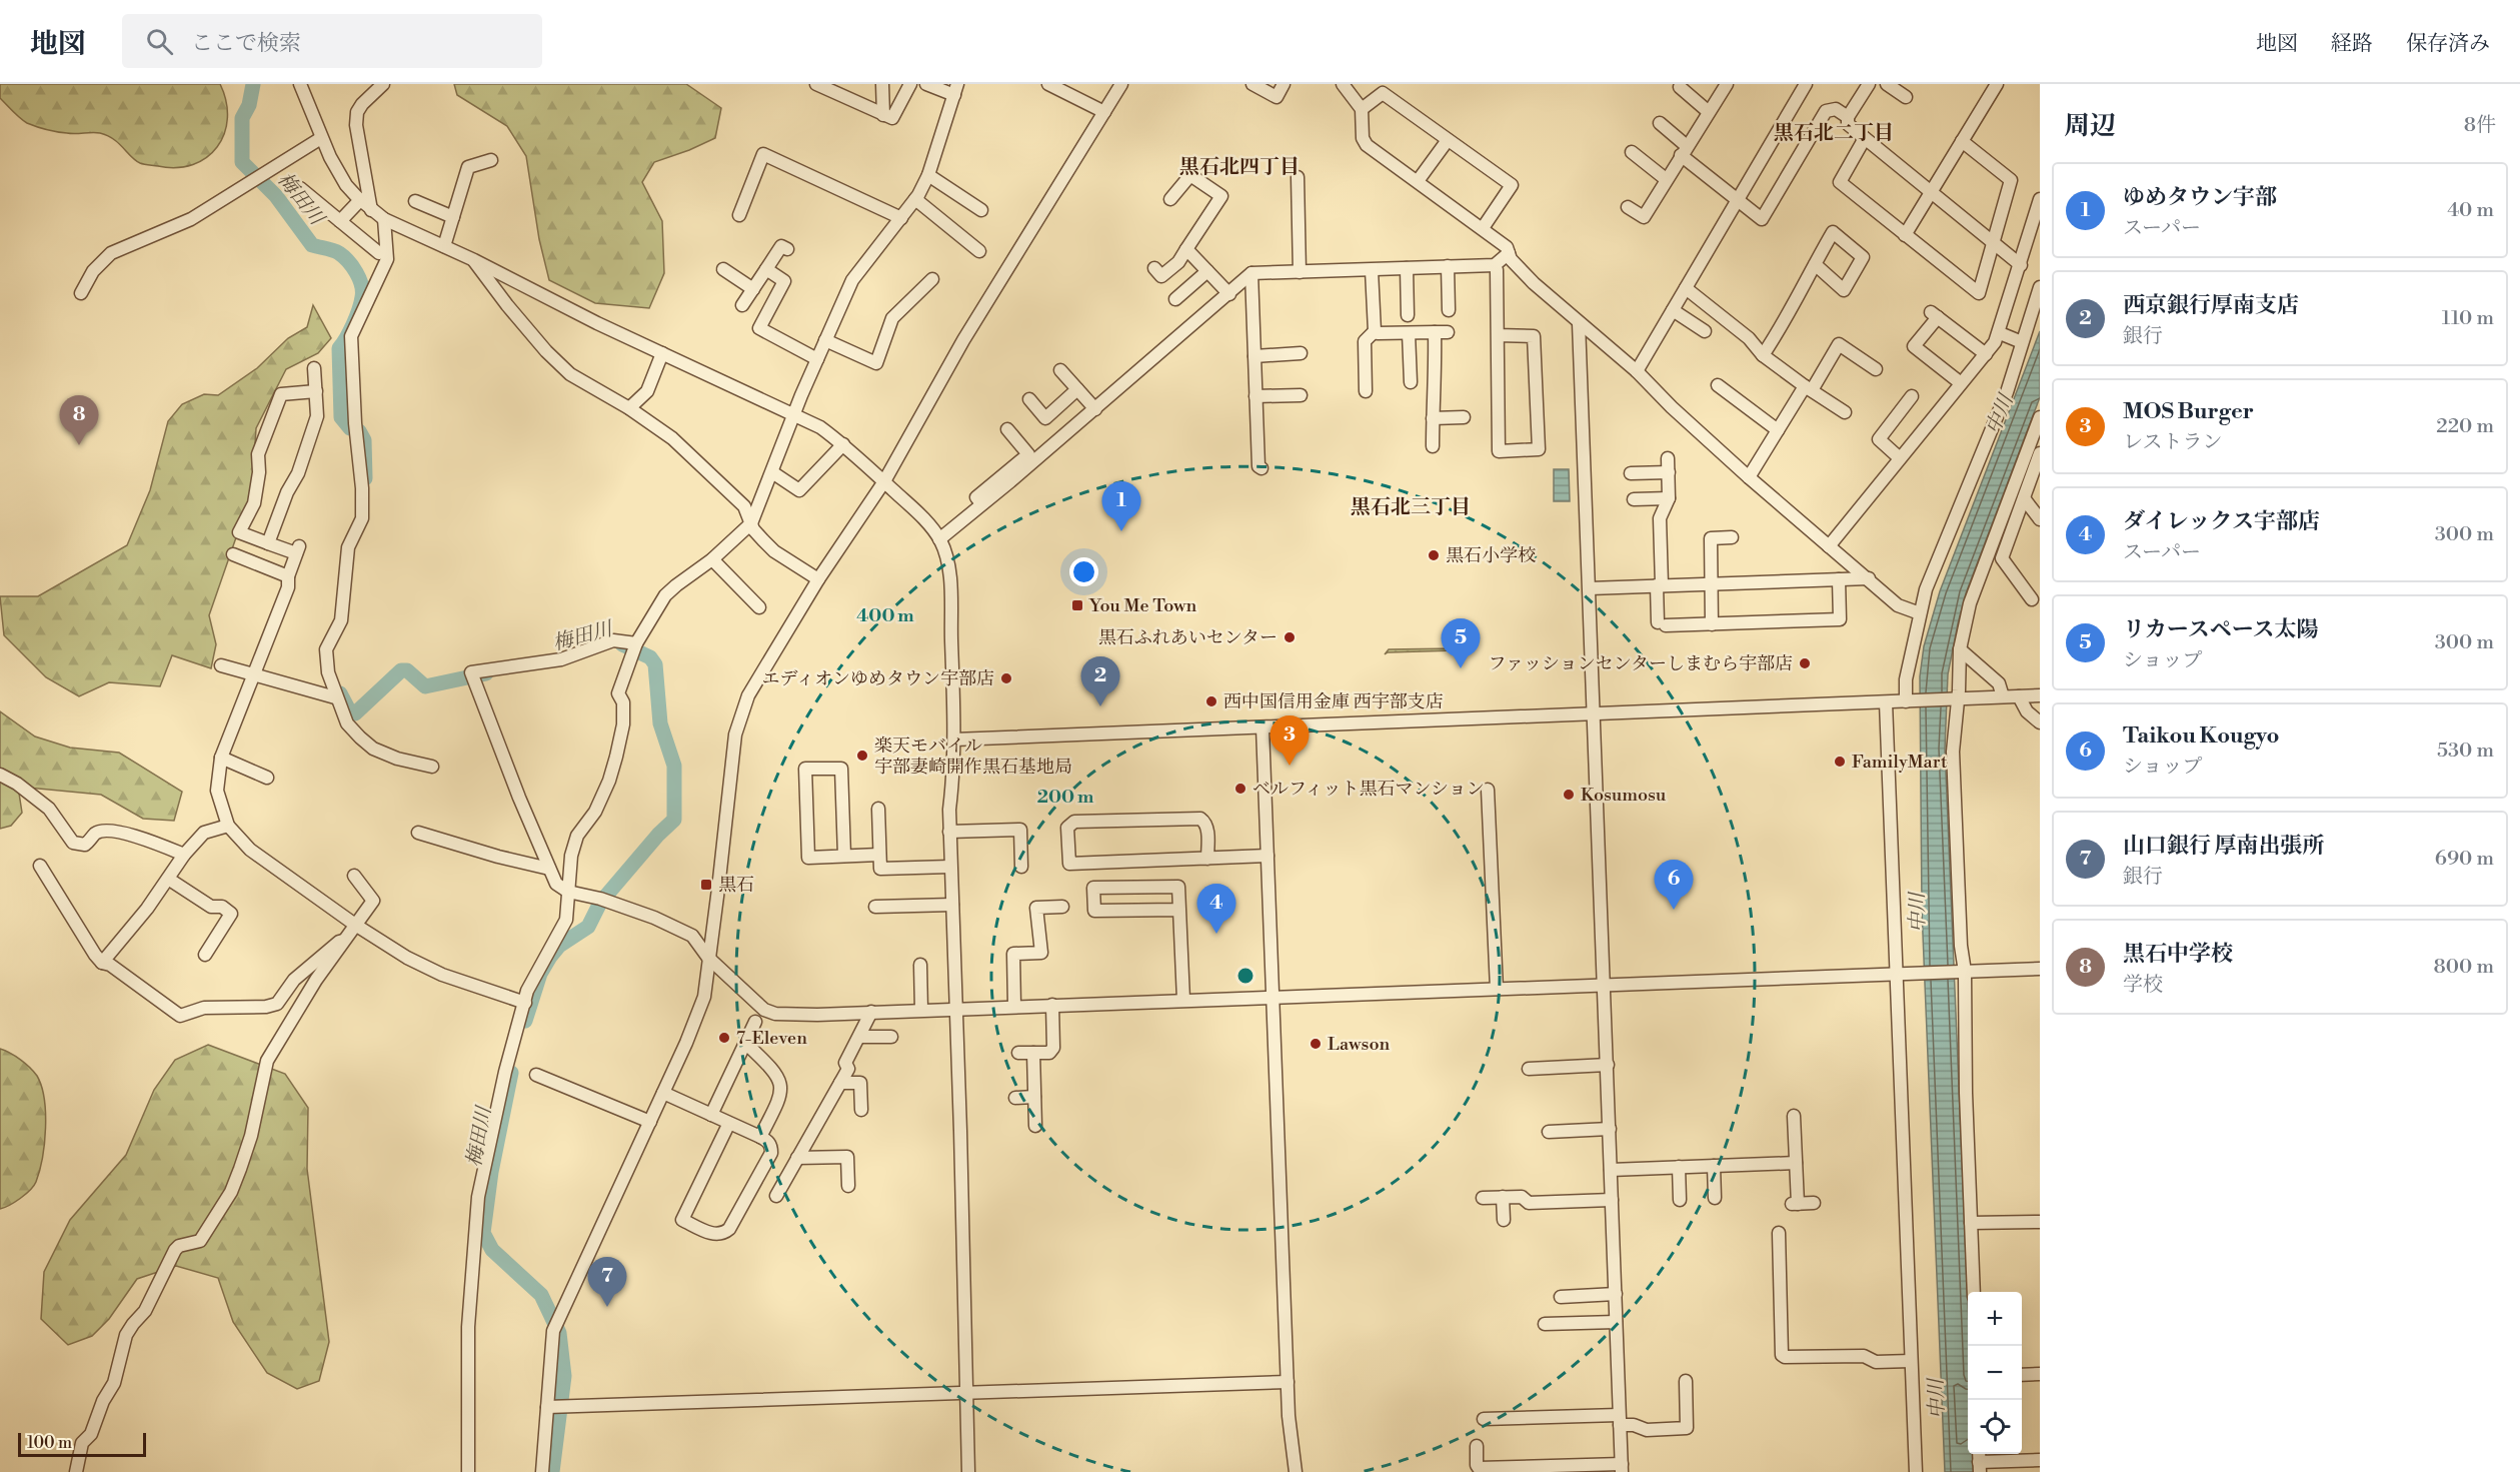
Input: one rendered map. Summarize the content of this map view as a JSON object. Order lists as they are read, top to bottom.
{
  "districts": ["黒石北二丁目", "黒石北四丁目", "黒石北三丁目"],
  "water": ["梅田川", "中川"],
  "places": {
    "other": [
      "黒石小学校",
      "黒石ふれあいセンター",
      "ファッションセンターしまむら宇部店",
      "エディオンゆめタウン宇部店",
      "西中国信用金庫 西宇部支店",
      "楽天モバイル 宇部妻崎開作黒石基地局",
      "FamilyMart",
      "ベルフィット黒石マンション",
      "Kosumosu",
      "7-Eleven",
      "Lawson"
    ],
    "transit": ["You Me Town", "黒石"]
  },
  "scale_bar": "100 m",
  "page": {
    "header": "地図",
    "search": "ここで検索",
    "nav": ["地図", "経路", "保存済み"],
    "heading": ["周辺", "8件"],
    "list": [
      {
        "mark": "1",
        "name": "ゆめタウン宇部",
        "note": "スーパー",
        "value": "40 m"
      },
      {
        "mark": "2",
        "name": "西京銀行厚南支店",
        "note": "銀行",
        "value": "110 m"
      },
      {
        "mark": "3",
        "name": "MOS Burger",
        "note": "レストラン",
        "value": "220 m"
      },
      {
        "mark": "4",
        "name": "ダイレックス宇部店",
        "note": "スーパー",
        "value": "300 m"
      },
      {
        "mark": "5",
        "name": "リカースペース太陽",
        "note": "ショップ",
        "value": "300 m"
      },
      {
        "mark": "6",
        "name": "Taikou Kougyo",
        "note": "ショップ",
        "value": "530 m"
      },
      {
        "mark": "7",
        "name": "山口銀行 厚南出張所",
        "note": "銀行",
        "value": "690 m"
      },
      {
        "mark": "8",
        "name": "黒石中学校",
        "note": "学校",
        "value": "800 m"
      }
    ],
    "pins": [
      "8",
      "1",
      "5",
      "2",
      "3",
      "6",
      "4",
      "7"
    ],
    "map_buttons": ["+", "−"],
    "scale": "100 m"
  },
  "rings": ["400 m", "200 m"]
}
